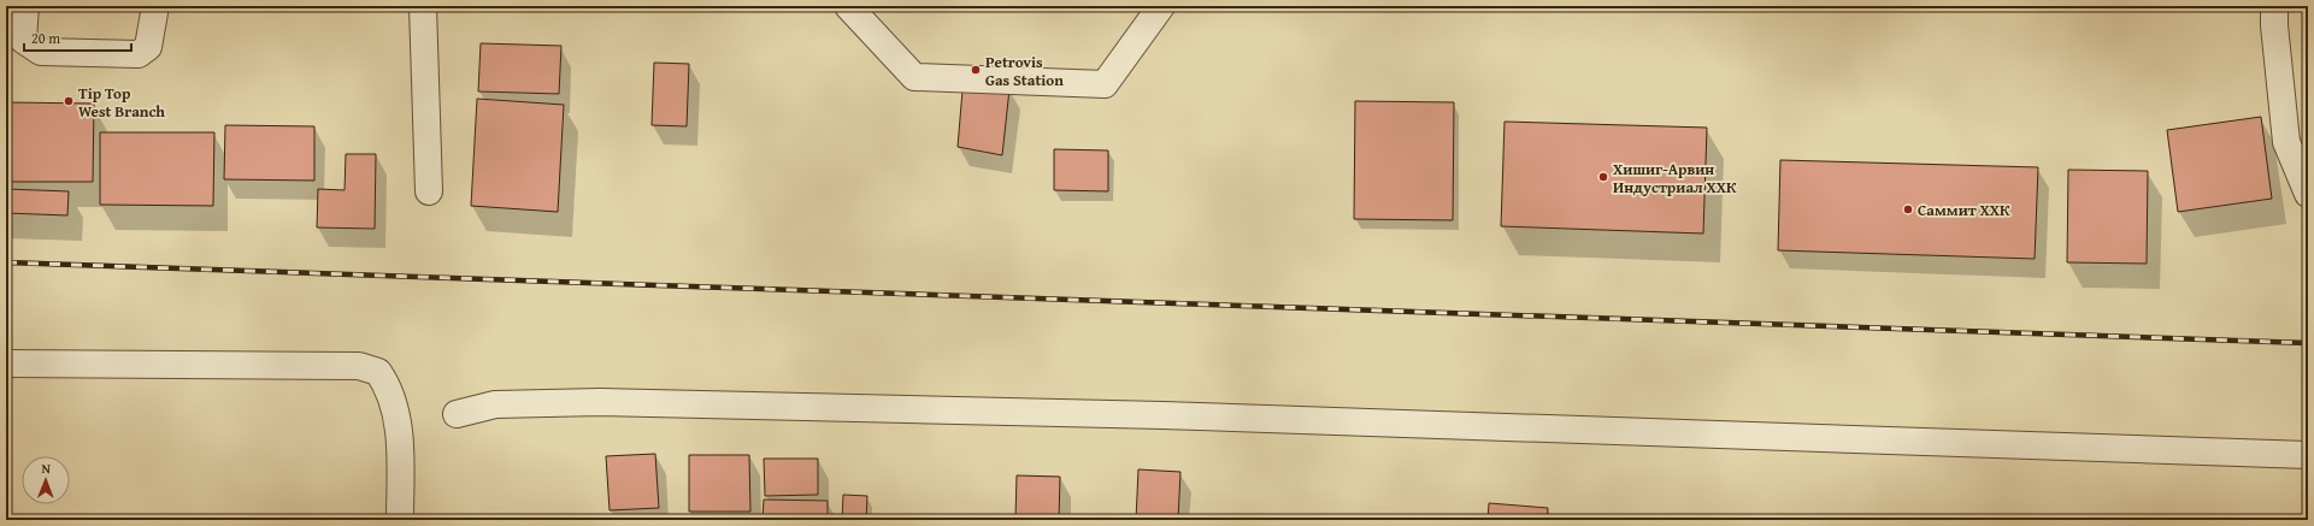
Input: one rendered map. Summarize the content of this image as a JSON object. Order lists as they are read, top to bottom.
{
  "places": [
    "Petrovis Gas Station",
    "Tip Top West Branch",
    "Хишиг-Арвин Индустриал ХХК",
    "Саммит ХХК"
  ],
  "scale_bar": "20 m",
  "north": "top"
}
